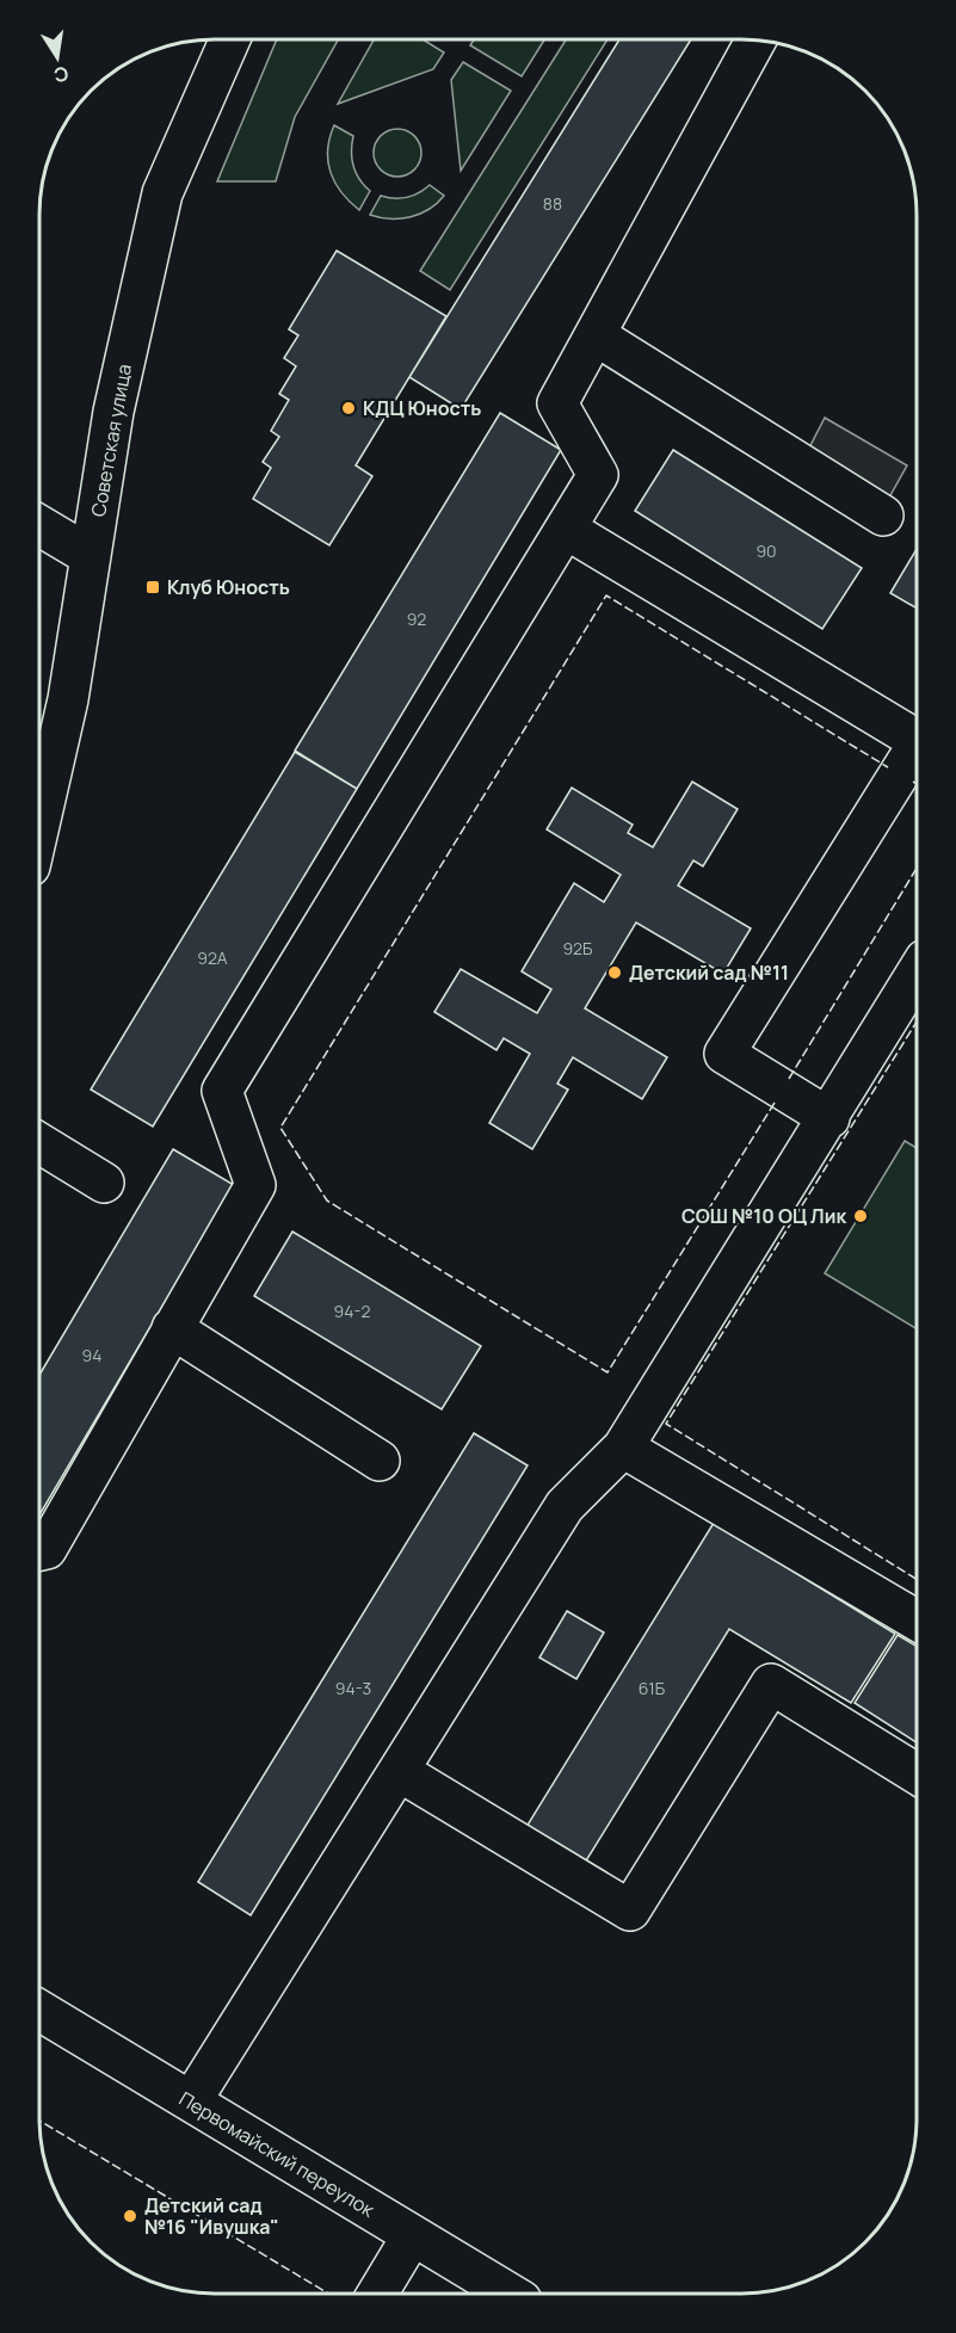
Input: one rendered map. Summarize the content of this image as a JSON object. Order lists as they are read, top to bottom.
{
  "streets": {
    "street": ["Советская улица", "Первомайский переулок"]
  },
  "places": {
    "other": [
      "КДЦ Юность",
      "Детский сад №11",
      "СОШ №10 ОЦ Лик",
      "Детский сад №16 \"Ивушка\""
    ],
    "transit": ["Клуб Юность"]
  },
  "house_numbers": [
    "88",
    "90",
    "92",
    "92Б",
    "92А",
    "94-2",
    "94",
    "94-3",
    "61Б"
  ],
  "north": "bottom"
}
